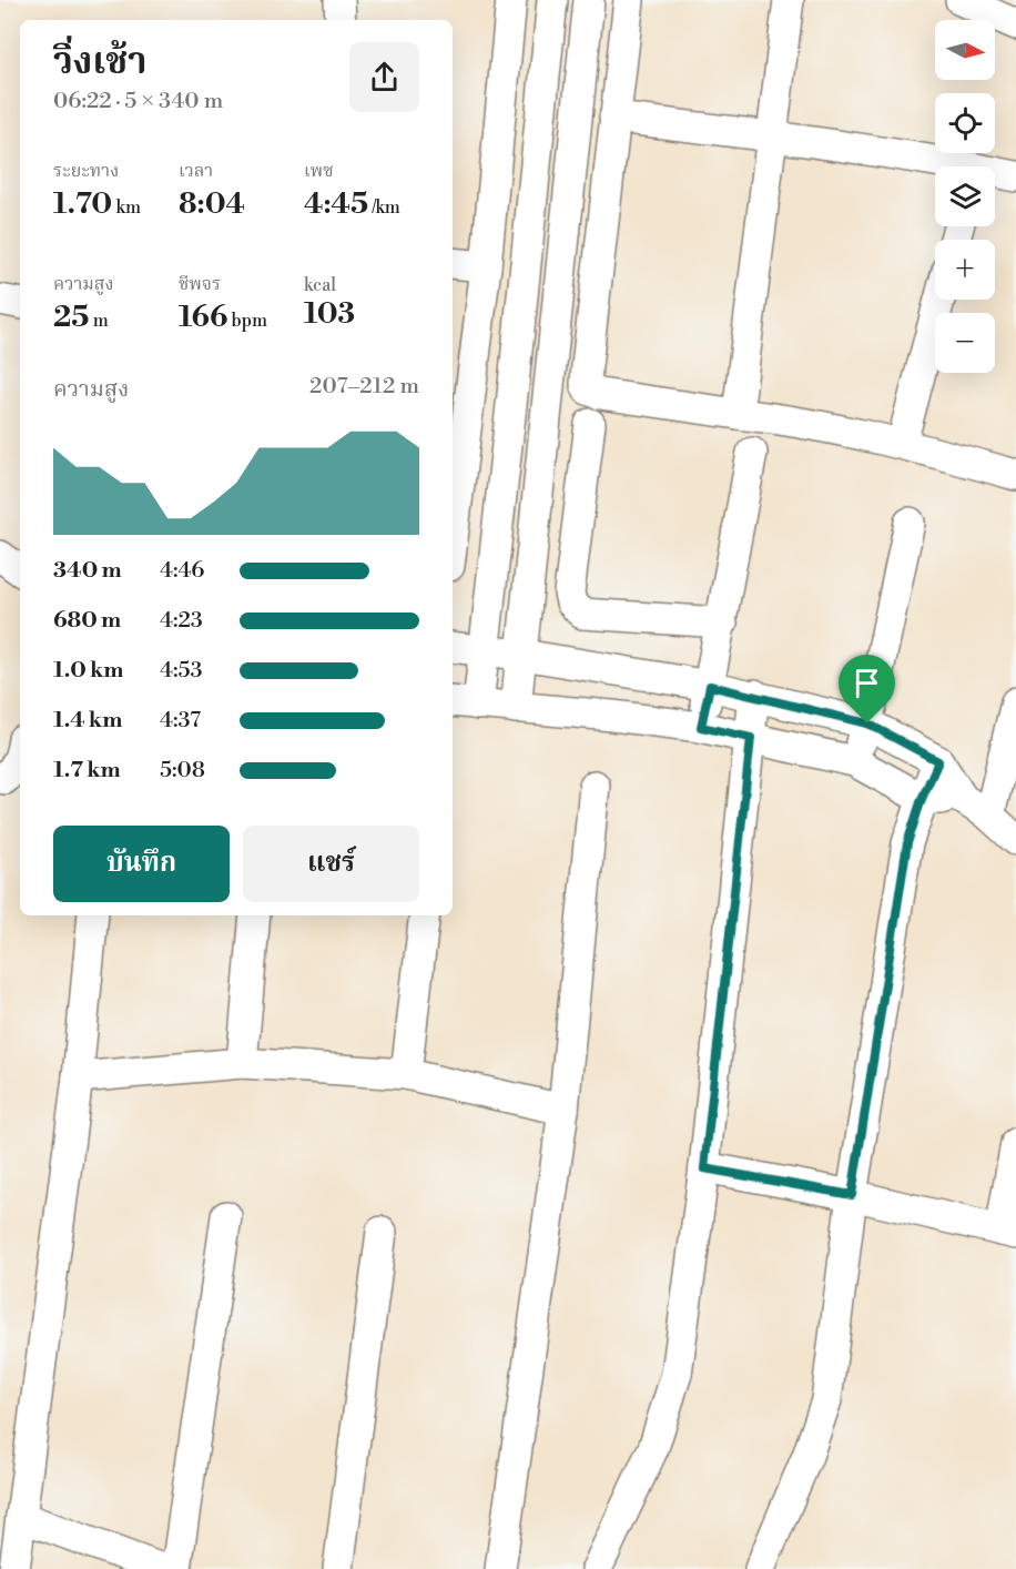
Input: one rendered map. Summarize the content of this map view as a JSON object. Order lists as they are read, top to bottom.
{
  "north": "right",
  "page": {
    "map_buttons": ["+", "−"],
    "heading": ["วิ่งเช้า", "06:22 · 5 × 340 m"],
    "stats": [
      ["ระยะทาง", "1.70 km"],
      ["เวลา", "8:04"],
      ["เพซ", "4:45 /km"],
      ["ความสูง", "25 m"],
      ["ชีพจร", "166 bpm"],
      ["kcal", "103"]
    ],
    "chart": ["ความสูง", "207–212 m"],
    "list": [
      {
        "name": "340 m",
        "note": "4:46"
      },
      {
        "name": "680 m",
        "note": "4:23"
      },
      {
        "name": "1.0 km",
        "note": "4:53"
      },
      {
        "name": "1.4 km",
        "note": "4:37"
      },
      {
        "name": "1.7 km",
        "note": "5:08"
      }
    ],
    "buttons": ["บันทึก", "แชร์"]
  }
}
